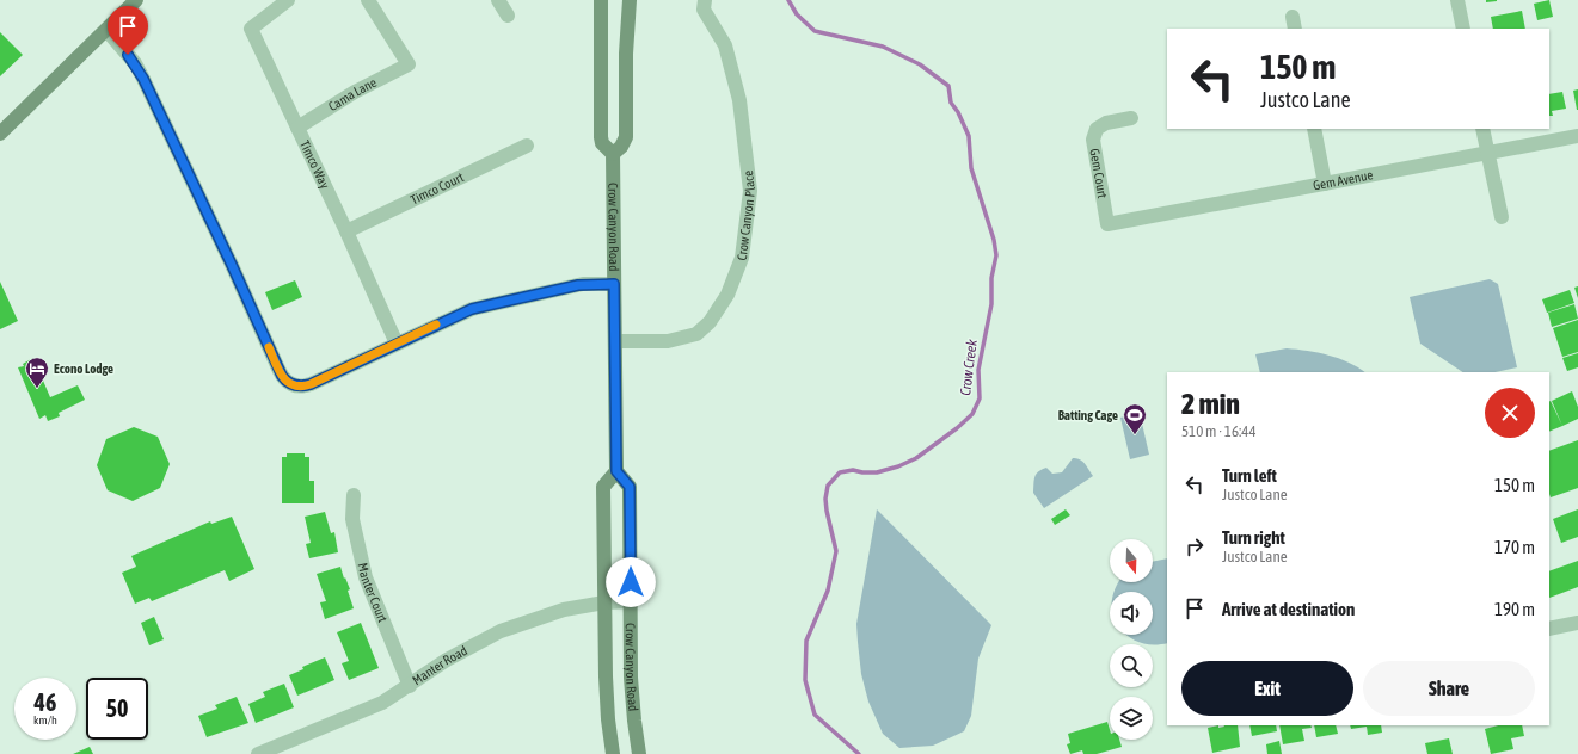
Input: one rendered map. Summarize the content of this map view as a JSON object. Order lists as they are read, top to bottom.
{
  "streets": {
    "main road": ["Crow Canyon Road"],
    "street": [
      "Cama Lane",
      "Timco Way",
      "Gem Court",
      "Gem Avenue",
      "Timco Court",
      "Crow Canyon Place",
      "Manter Court",
      "Manter Road"
    ]
  },
  "crossings": [
    ["Cama Lane", "Timco Way"],
    ["Timco Way", "Timco Court"],
    ["Gem Court", "Gem Avenue"],
    ["Crow Canyon Place", "Crow Canyon Road"],
    ["Crow Canyon Road", "Manter Road"],
    ["Manter Court", "Manter Road"]
  ],
  "water": ["Crow Creek"],
  "places": {
    "hotel": ["Econo Lodge"],
    "sports": ["Batting Cage"]
  },
  "north": "bottom",
  "page": {
    "turn": ["150 m", "Justco Lane"],
    "heading": ["2 min", "510 m · 16:44"],
    "list": [
      {
        "name": "Turn left",
        "note": "Justco Lane",
        "value": "150 m"
      },
      {
        "name": "Turn right",
        "note": "Justco Lane",
        "value": "170 m"
      },
      {
        "name": "Arrive at destination",
        "value": "190 m"
      }
    ],
    "buttons": ["Exit", "Share"],
    "speed": "46 km/h",
    "limit": "50"
  }
}
